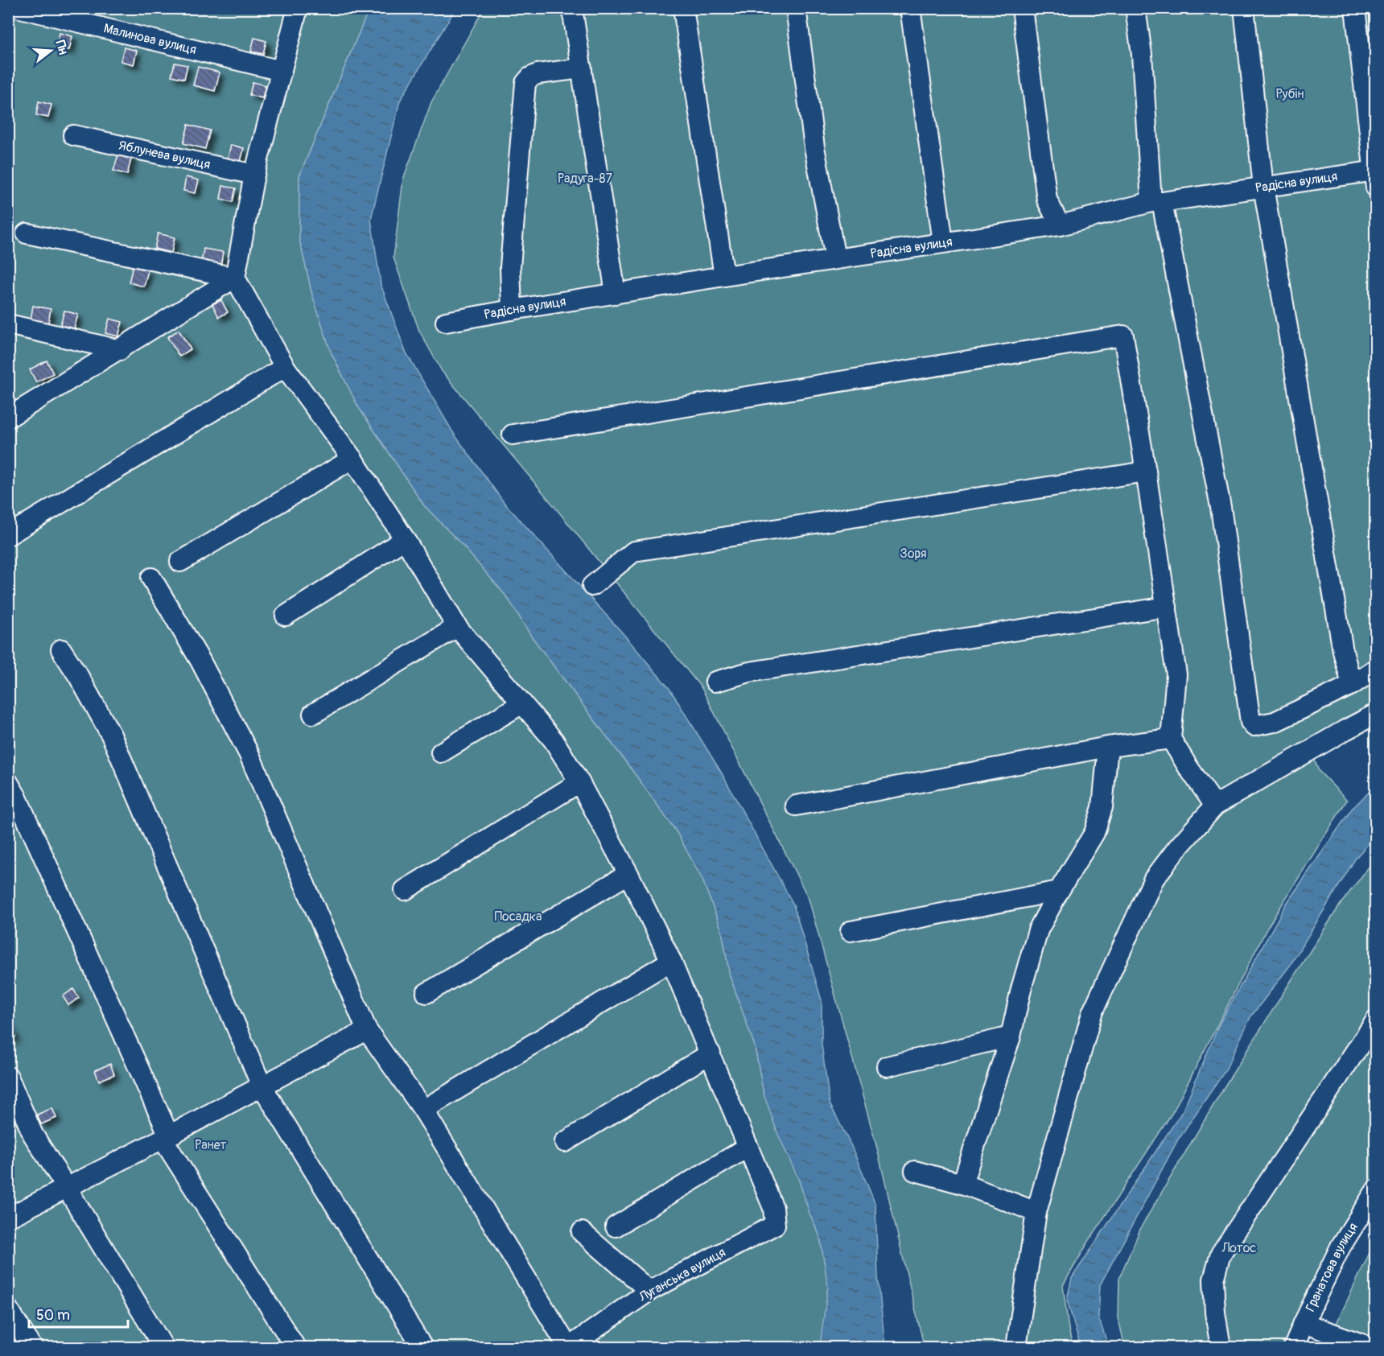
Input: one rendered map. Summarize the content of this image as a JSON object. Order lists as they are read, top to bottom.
{
  "streets": {
    "street": [
      "Малинова вулиця",
      "Яблунева вулиця",
      "Радісна вулиця",
      "Гранатова вулиця",
      "Луганська вулиця"
    ]
  },
  "parks": [
    "Рубін",
    "Радуга-87",
    "Зоря",
    "Посадка",
    "Ранет",
    "Лотос"
  ],
  "scale_bar": "50 m",
  "north": "right"
}
